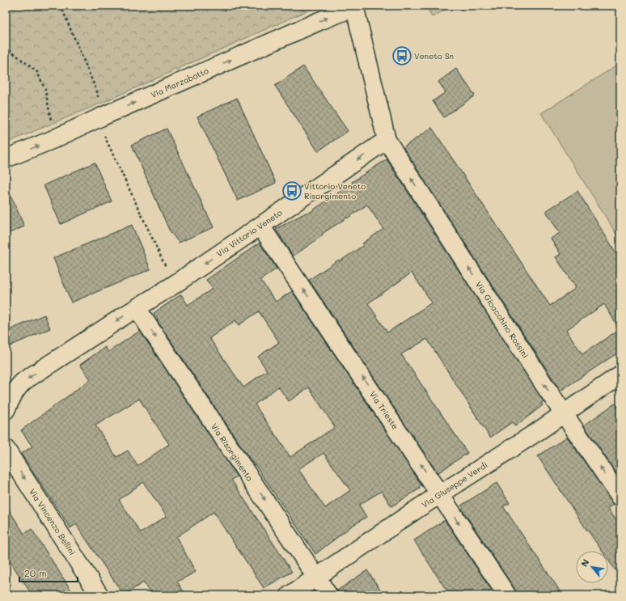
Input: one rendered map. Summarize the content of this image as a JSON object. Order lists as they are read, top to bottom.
{
  "streets": {
    "street": [
      "Via Marzabotto",
      "Via Vittorio Veneto",
      "Via Gioacchino Rossini",
      "Via Trieste",
      "Via Risorgimento",
      "Via Giuseppe Verdi",
      "Via Vincenzo Bellini"
    ]
  },
  "crossings": [
    ["Via Vittorio Veneto", "Via Gioacchino Rossini"],
    ["Via Vittorio Veneto", "Via Trieste"],
    ["Via Vittorio Veneto", "Via Risorgimento"],
    ["Via Gioacchino Rossini", "Via Giuseppe Verdi"],
    ["Via Trieste", "Via Giuseppe Verdi"],
    ["Via Risorgimento", "Via Giuseppe Verdi"]
  ],
  "one_way": [
    "Via Marzabotto",
    "Via Vittorio Veneto",
    "Via Gioacchino Rossini",
    "Via Risorgimento",
    "Via Vincenzo Bellini"
  ],
  "places": {
    "bus stop": ["Veneto Sn", "Vittorio Veneto Risorgimento"]
  },
  "scale_bar": "20 m",
  "north": "top left"
}
